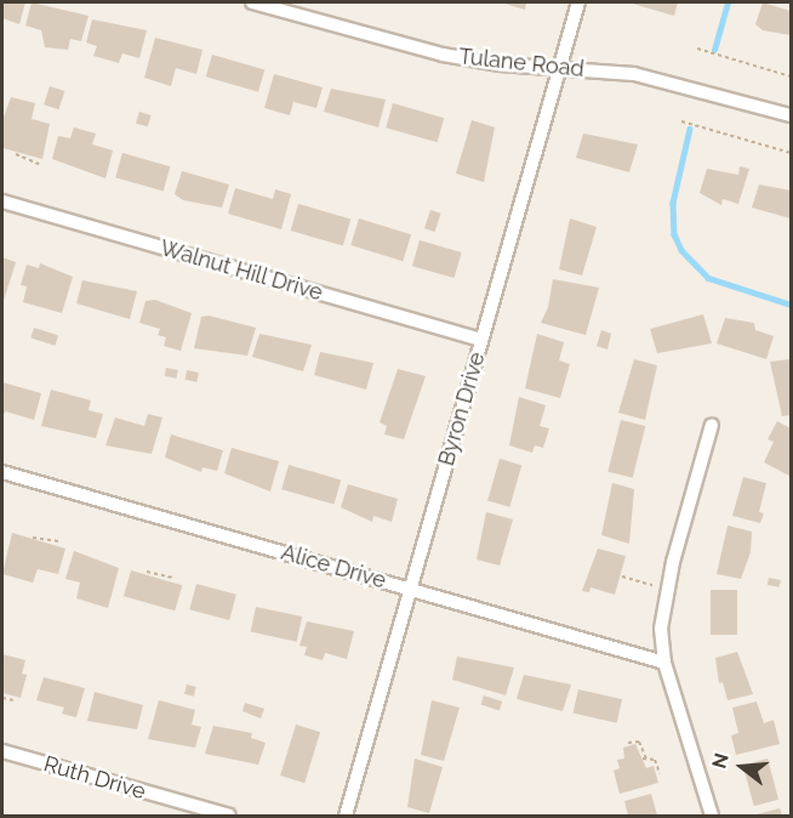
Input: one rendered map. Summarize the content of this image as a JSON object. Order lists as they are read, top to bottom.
{
  "streets": {
    "street": [
      "Tulane Road",
      "Walnut Hill Drive",
      "Byron Drive",
      "Alice Drive",
      "Ruth Drive"
    ]
  },
  "crossings": [
    ["Tulane Road", "Byron Drive"],
    ["Walnut Hill Drive", "Byron Drive"],
    ["Byron Drive", "Alice Drive"]
  ],
  "north": "left"
}
